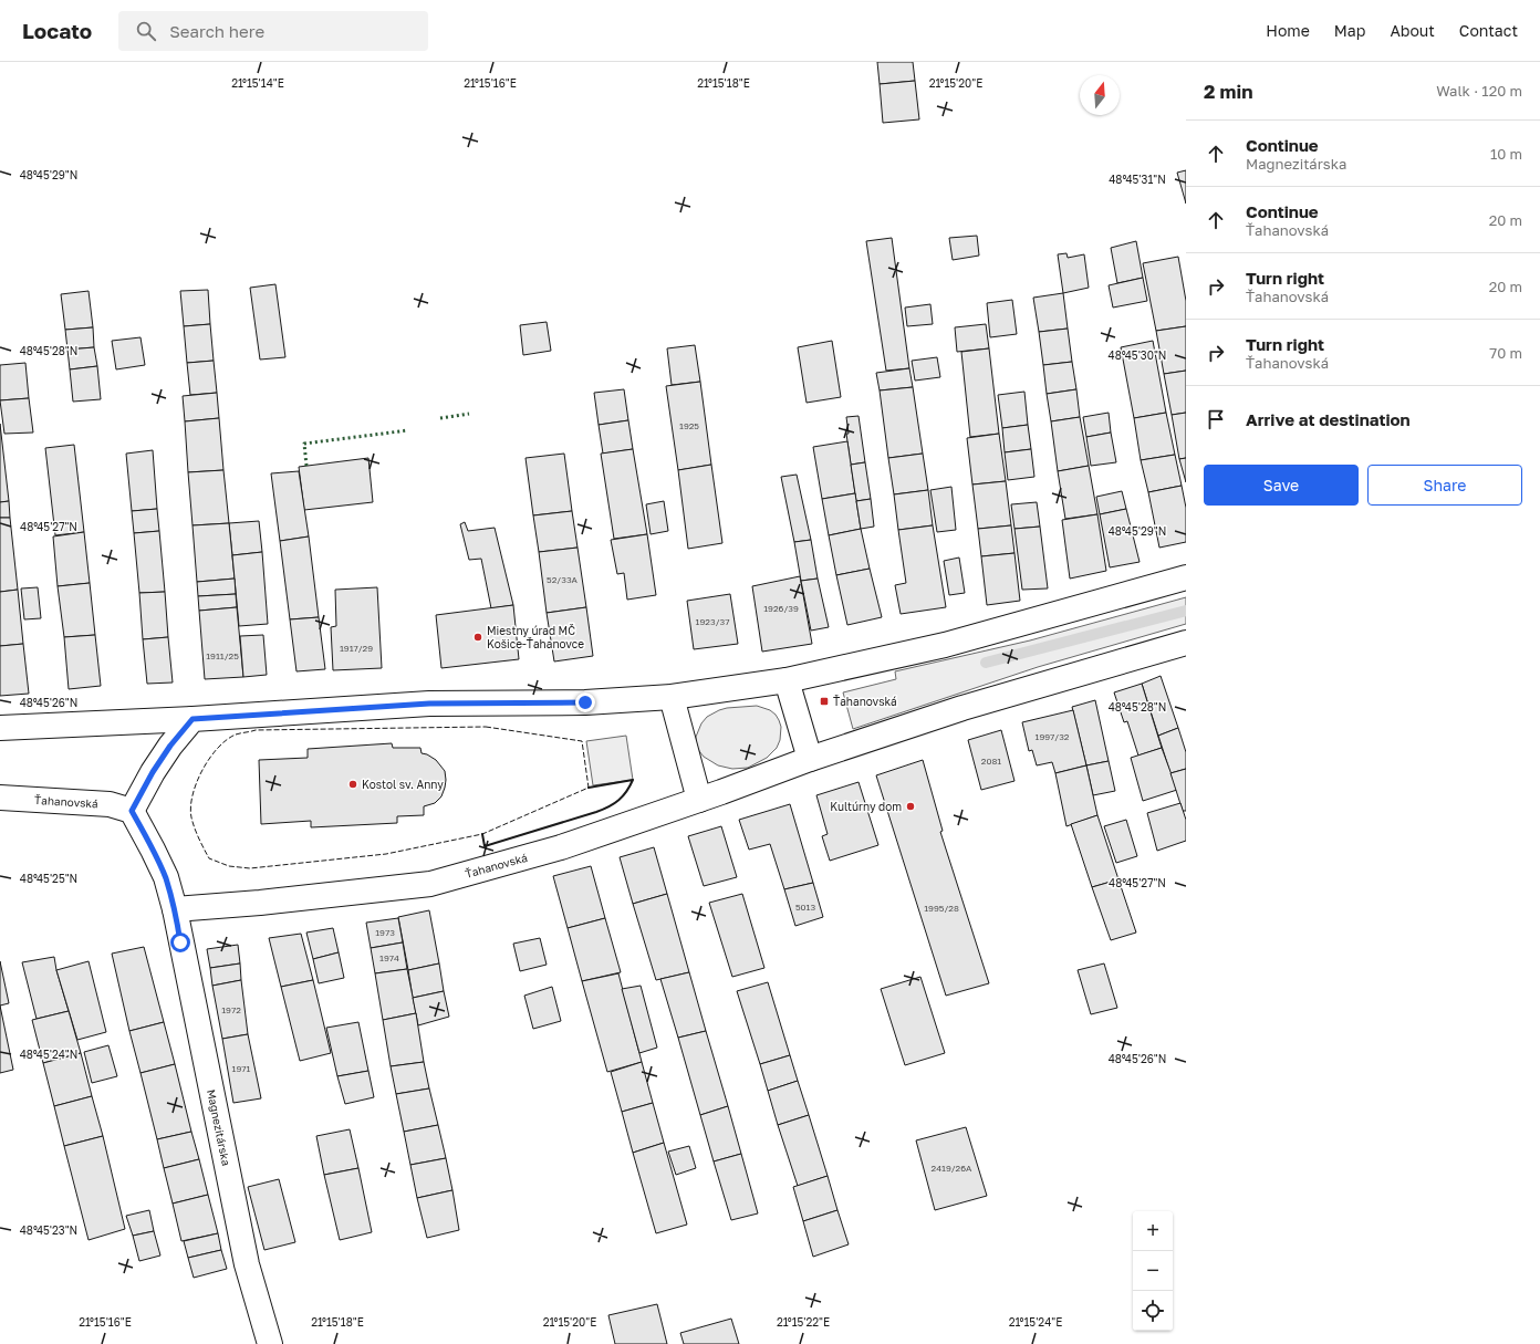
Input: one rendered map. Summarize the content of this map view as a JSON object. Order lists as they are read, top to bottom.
{
  "streets": {
    "street": ["Ťahanovská", "Magnezitárska"]
  },
  "crossings": [
    ["Ťahanovská", "Magnezitárska"]
  ],
  "places": {
    "other": ["Miestny úrad MČ Košice-Ťahanovce", "Kostol sv. Anny", "Kultúrny dom"],
    "transit": ["Ťahanovská"]
  },
  "house_numbers": [
    "1925",
    "52/33A",
    "1926/39",
    "1923/37",
    "1917/29",
    "1911/25",
    "1997/32",
    "2081",
    "5013",
    "1995/28",
    "1973",
    "1974",
    "1972",
    "1971",
    "2419/26A"
  ],
  "north": "top",
  "page": {
    "header": "Locato",
    "search": "Search here",
    "nav": [
      "Home",
      "Map",
      "About",
      "Contact"
    ],
    "heading": ["2 min", "Walk · 120 m"],
    "list": [
      ["Continue", "Magnezitárska", "10 m"],
      ["Continue", "Ťahanovská", "20 m"],
      ["Turn right", "Ťahanovská", "20 m"],
      ["Turn right", "Ťahanovská", "70 m"],
      "Arrive at destination"
    ],
    "buttons": ["Save", "Share"],
    "map_buttons": ["+", "−"]
  },
  "coordinates": [
    "21°15'14\"E",
    "21°15'16\"E",
    "21°15'18\"E",
    "21°15'20\"E",
    "48°45'29\"N",
    "48°45'31\"N",
    "48°45'28\"N",
    "48°45'30\"N",
    "48°45'27\"N",
    "48°45'26\"N",
    "48°45'25\"N",
    "48°45'24\"N",
    "48°45'23\"N",
    "21°15'22\"E",
    "21°15'24\"E"
  ]
}
